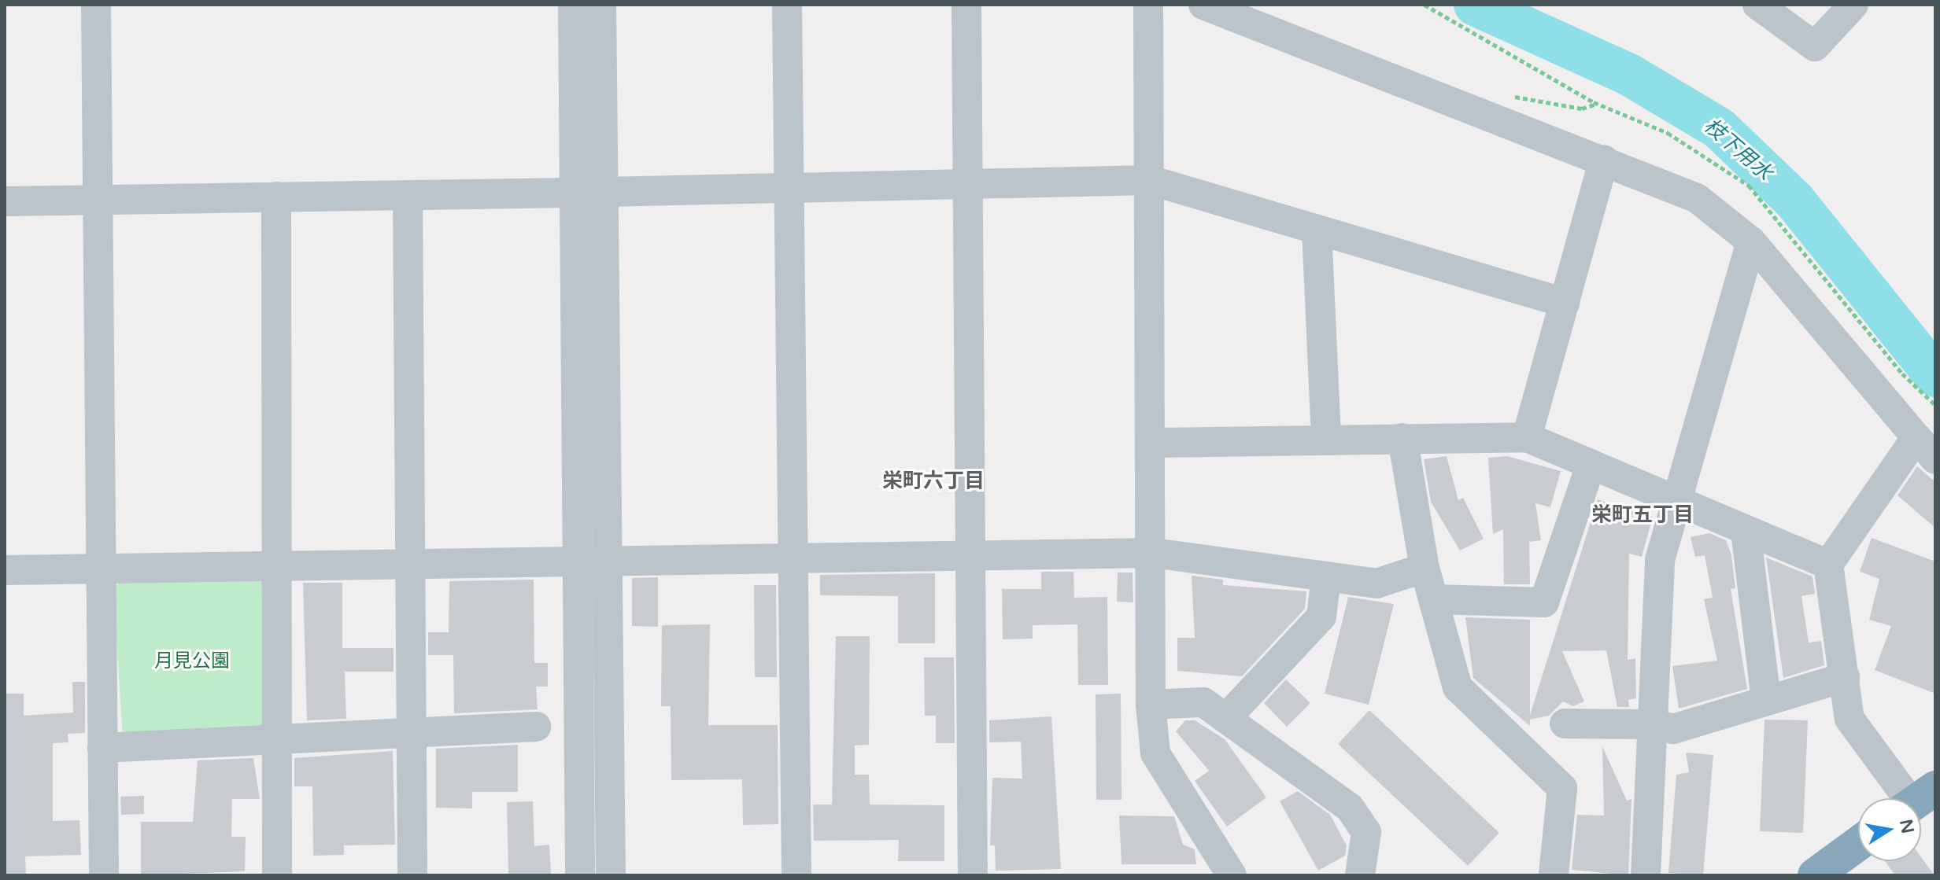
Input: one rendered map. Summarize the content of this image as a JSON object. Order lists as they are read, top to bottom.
{
  "districts": ["栄町六丁目", "栄町五丁目"],
  "water": ["枝下用水"],
  "parks": ["月見公園"],
  "north": "right"
}
